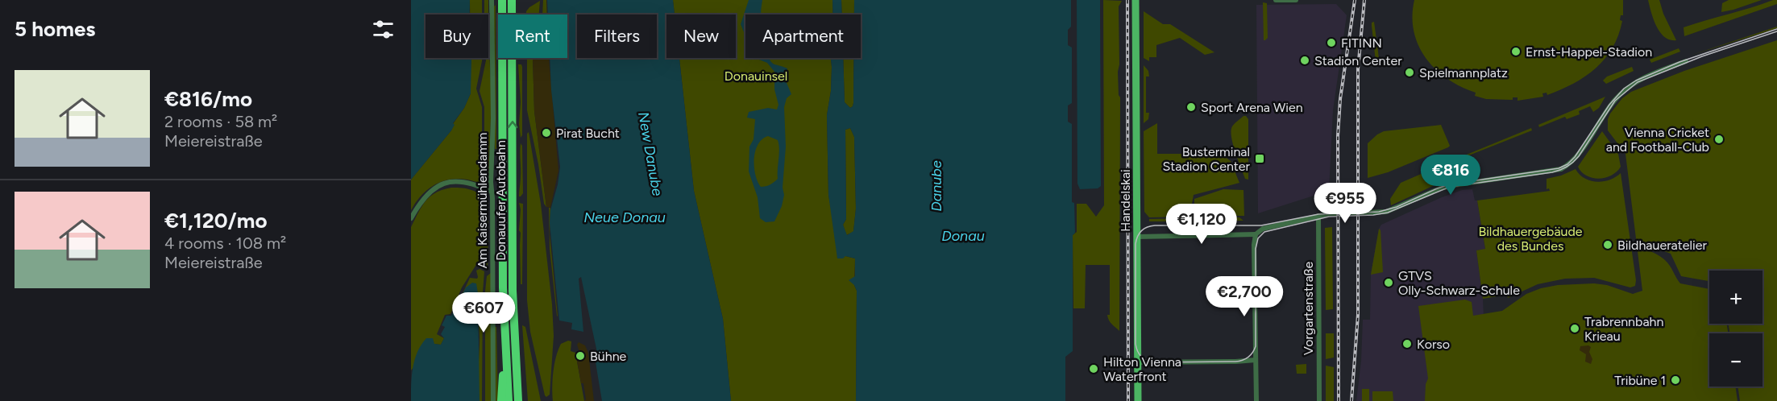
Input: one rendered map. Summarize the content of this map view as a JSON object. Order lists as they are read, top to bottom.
{
  "streets": {
    "highway": ["Donauufer Autobahn"],
    "main road": ["Handelskai"],
    "street": ["Am Kaisermühlendamm", "Vorgartenstraße"]
  },
  "water": [
    "New Danube",
    "Danube",
    "Neue Donau",
    "Donau"
  ],
  "parks": ["Donauinsel", "Bildhauergebäude des Bundes"],
  "places": {
    "other": [
      "FITINN",
      "Ernst-Happel-Stadion",
      "Stadion Center",
      "Spielmannplatz",
      "Sport Arena Wien",
      "Pirat Bucht",
      "Vienna Cricket and Football-Club",
      "Bildhaueratelier",
      "GTVS Olly-Schwarz-Schule",
      "Trabrennbahn Krieau",
      "Korso",
      "Bühne",
      "Hilton Vienna Waterfront",
      "Tribüne 1"
    ],
    "transit": ["Busterminal Stadion Center"]
  },
  "page": {
    "heading": "5 homes",
    "chip": [
      "Buy",
      "Rent",
      "Filters",
      "New",
      "Apartment"
    ],
    "list": [
      {
        "name": "€816/mo",
        "note": "2 rooms · 58 m² · Meiereistraße"
      },
      {
        "name": "€1,120/mo",
        "note": "4 rooms · 108 m² · Meiereistraße"
      }
    ],
    "price": [
      "€816",
      "€955",
      "€1,120",
      "€2,700",
      "€607"
    ],
    "map_buttons": ["+", "−"]
  }
}
